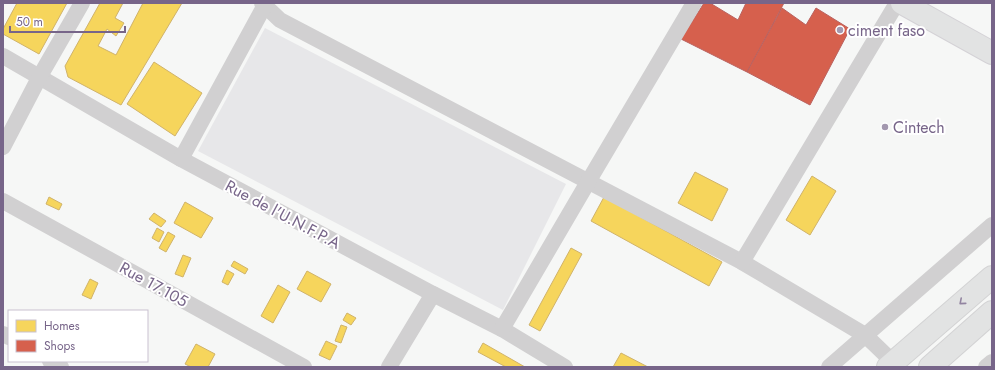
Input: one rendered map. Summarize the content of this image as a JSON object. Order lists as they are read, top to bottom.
{
  "streets": {
    "street": ["Rue de l'U.N.F.P.A", "Rue 17.105"]
  },
  "places": ["ciment faso", "Cintech"],
  "legend": ["Homes", "Shops"],
  "scale_bar": "50 m"
}
